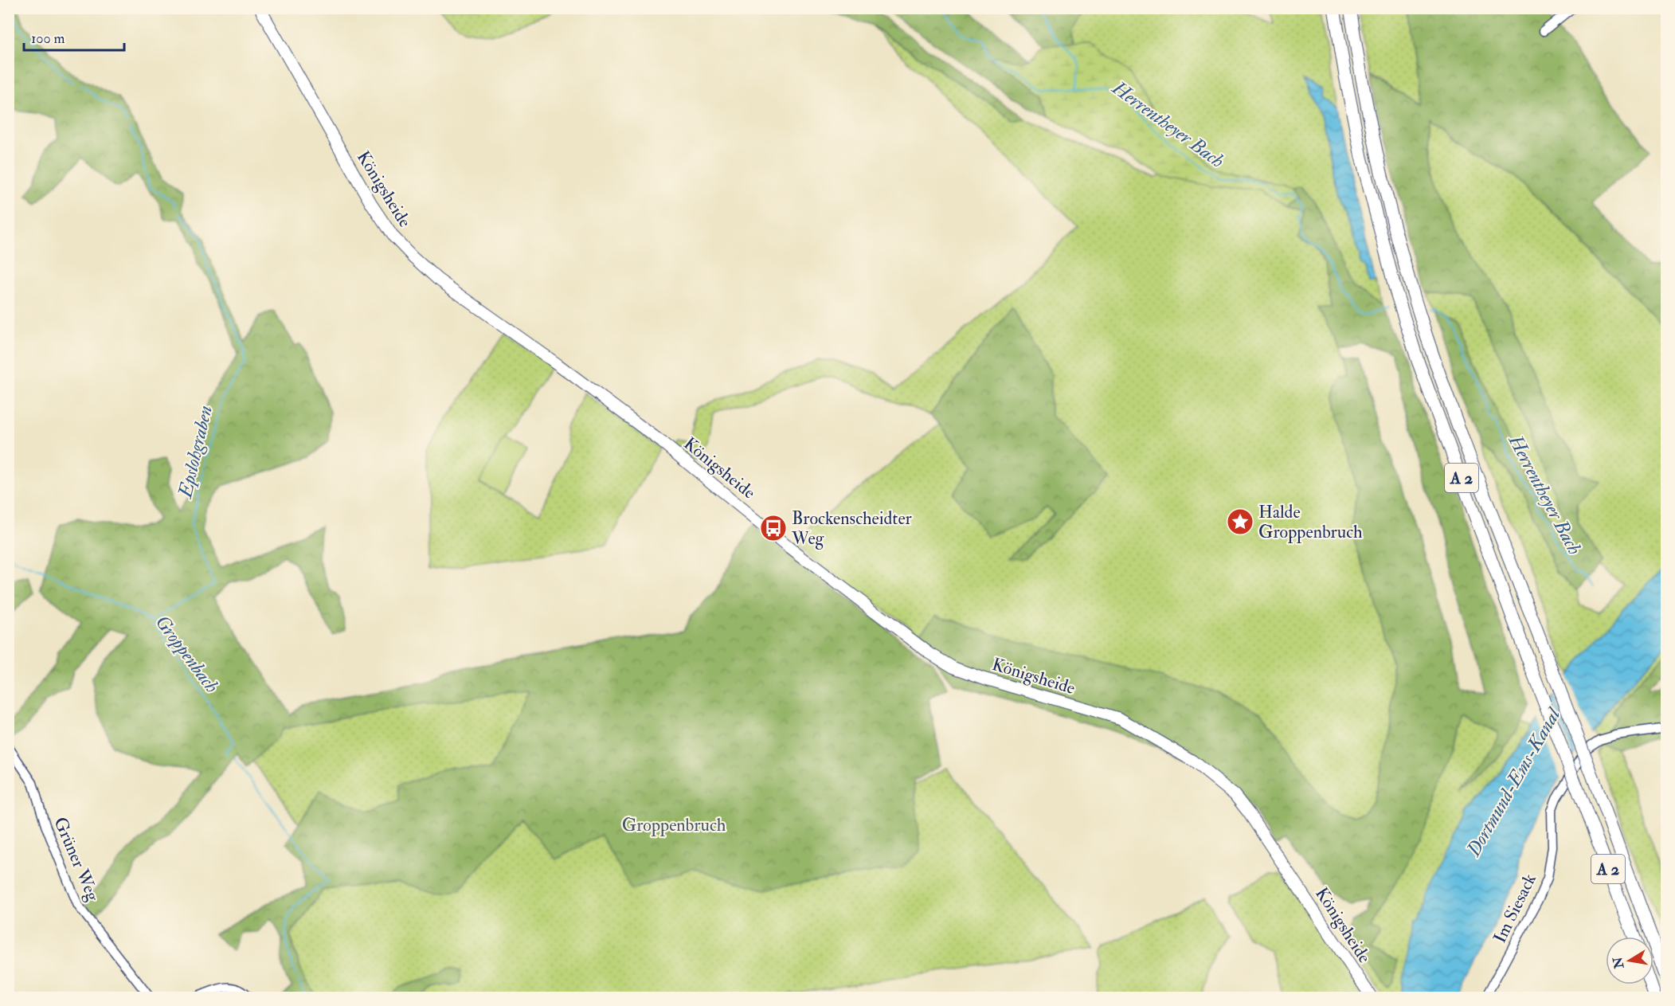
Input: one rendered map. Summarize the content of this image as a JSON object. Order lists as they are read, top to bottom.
{
  "streets": {
    "highway": ["A 2"],
    "main road": ["Königsheide"],
    "street": ["Grüner Weg", "Im Siesack"]
  },
  "water": [
    "Herrentheyer Bach",
    "Epslohgraben",
    "Groppenbach",
    "Dortmund-Ems-Kanal"
  ],
  "parks": ["Groppenbruch"],
  "places": {
    "place": ["Halde Groppenbruch"],
    "bus stop": ["Brockenscheidter Weg"]
  },
  "scale_bar": "100 m",
  "north": "left"
}
